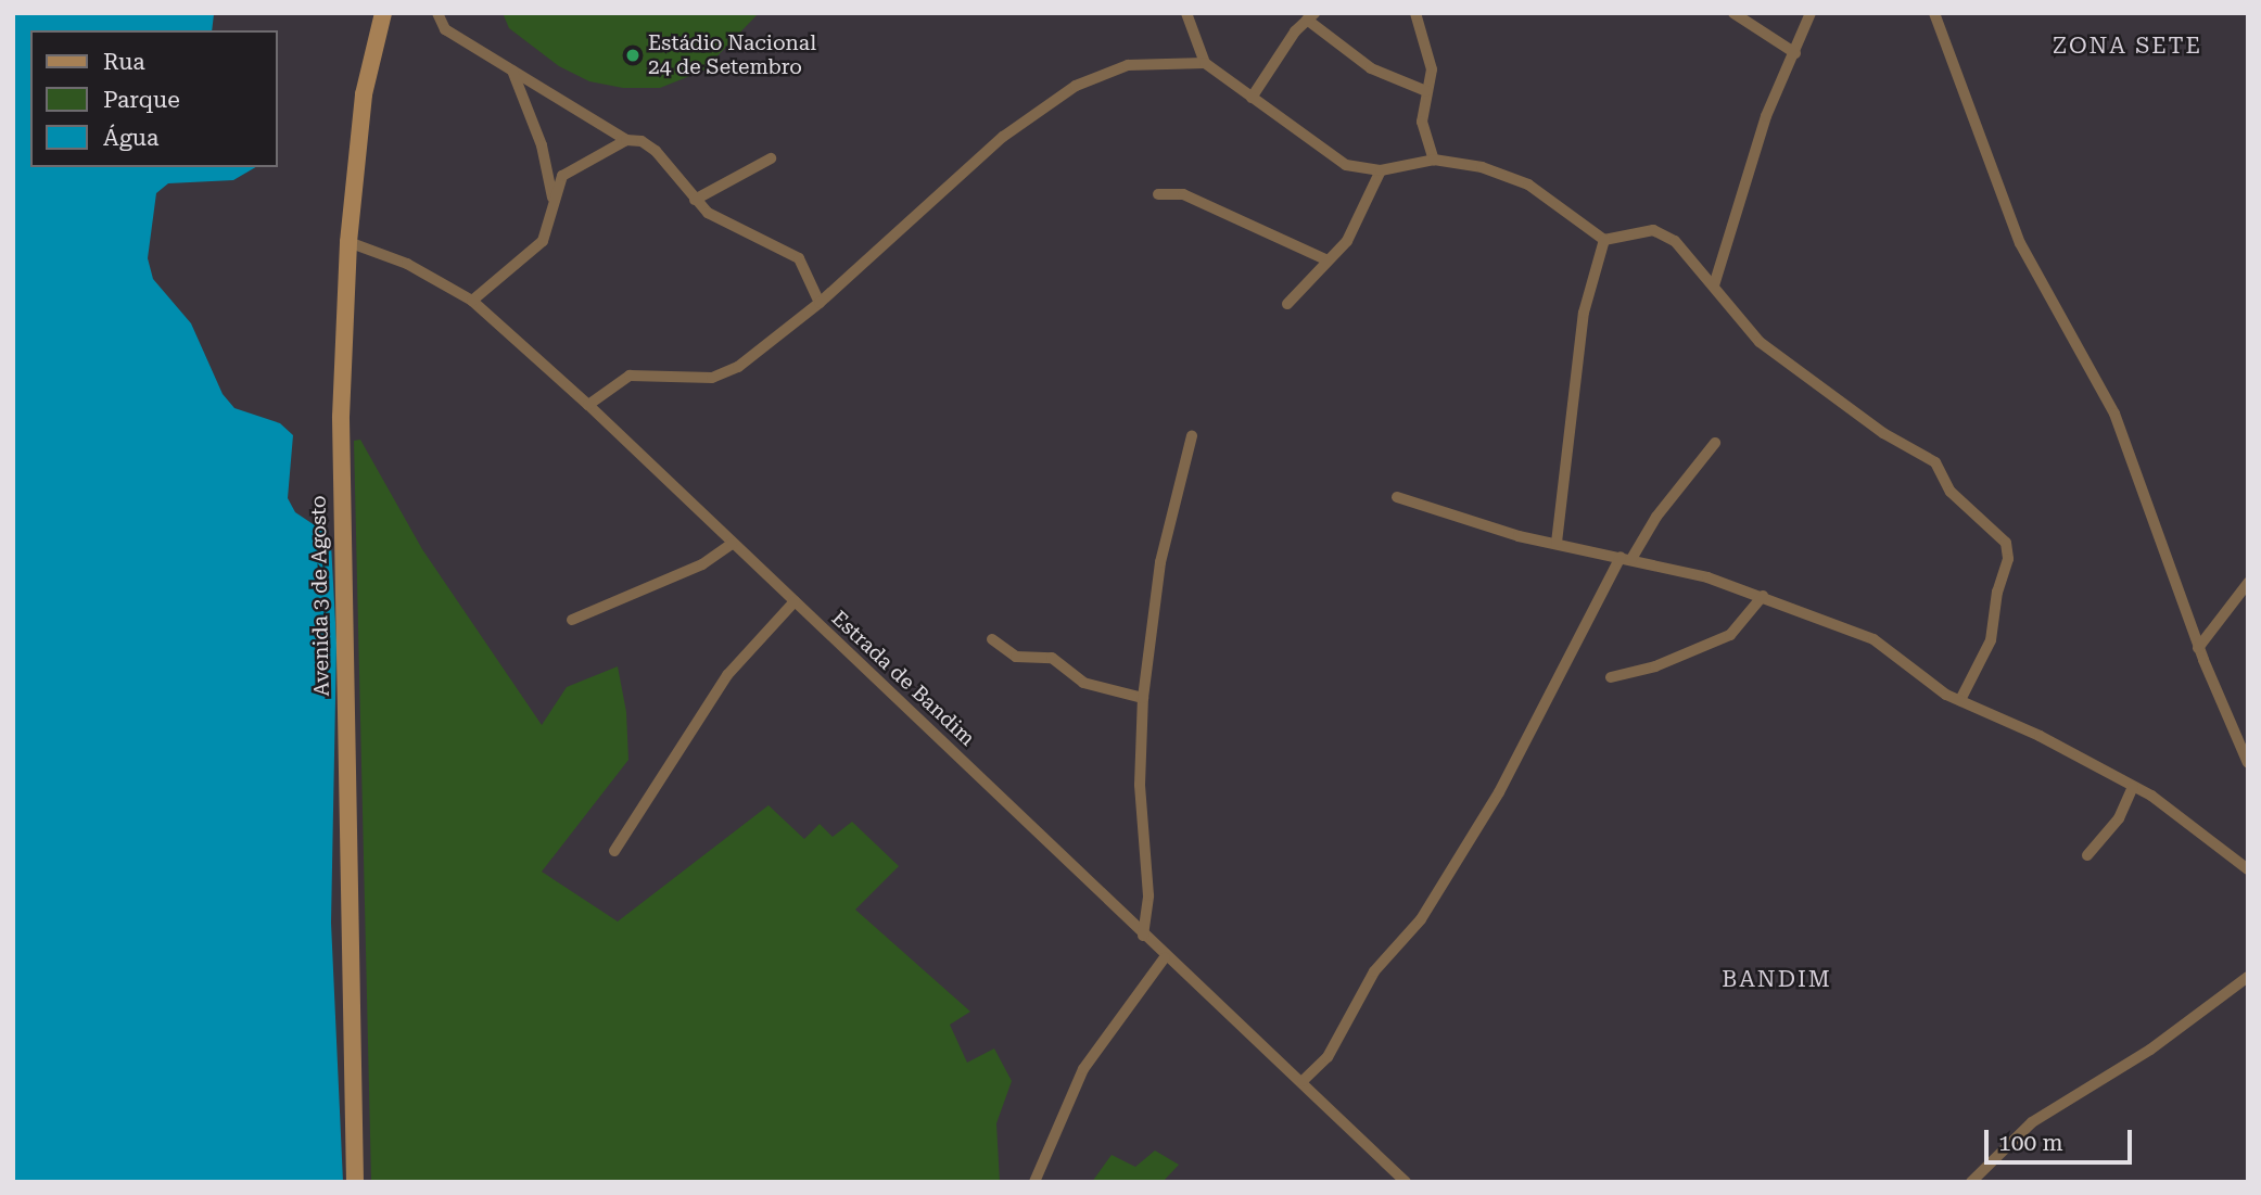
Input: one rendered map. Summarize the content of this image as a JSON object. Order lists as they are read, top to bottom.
{
  "streets": {
    "street": ["Avenida 3 de Agosto", "Estrada de Bandim"]
  },
  "crossings": [
    ["Avenida 3 de Agosto", "Estrada de Bandim"]
  ],
  "districts": ["ZONA SETE", "BANDIM"],
  "places": ["Estádio Nacional 24 de Setembro"],
  "legend": ["Rua", "Parque", "Água"],
  "scale_bar": "100 m"
}
